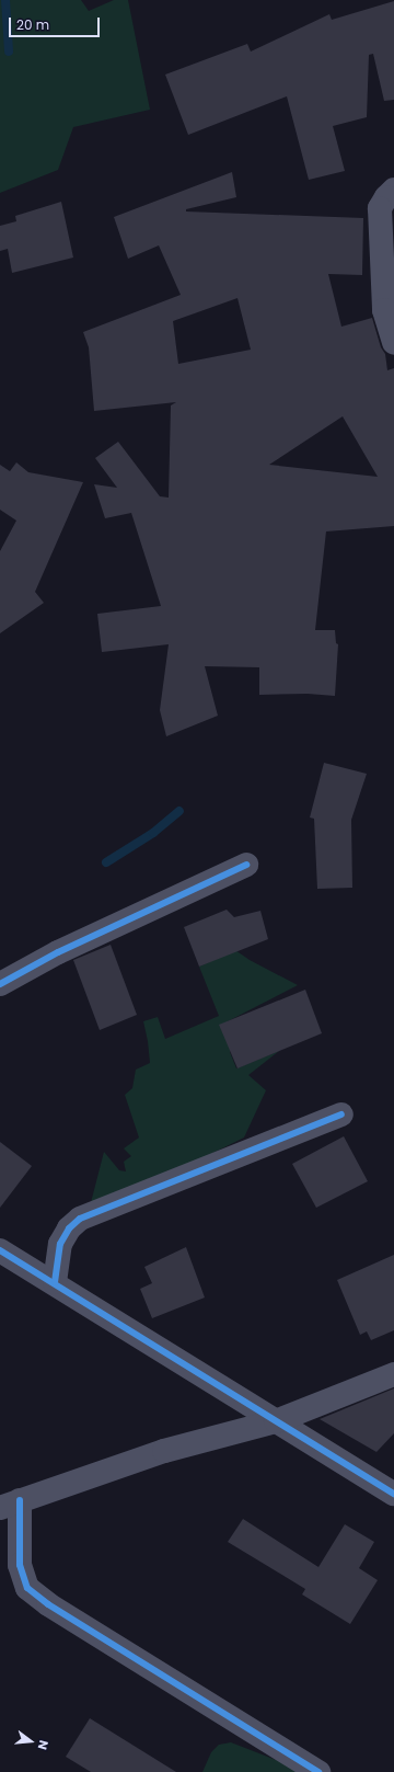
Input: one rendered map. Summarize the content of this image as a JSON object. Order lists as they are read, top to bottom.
{
  "scale_bar": "20 m",
  "north": "right"
}
